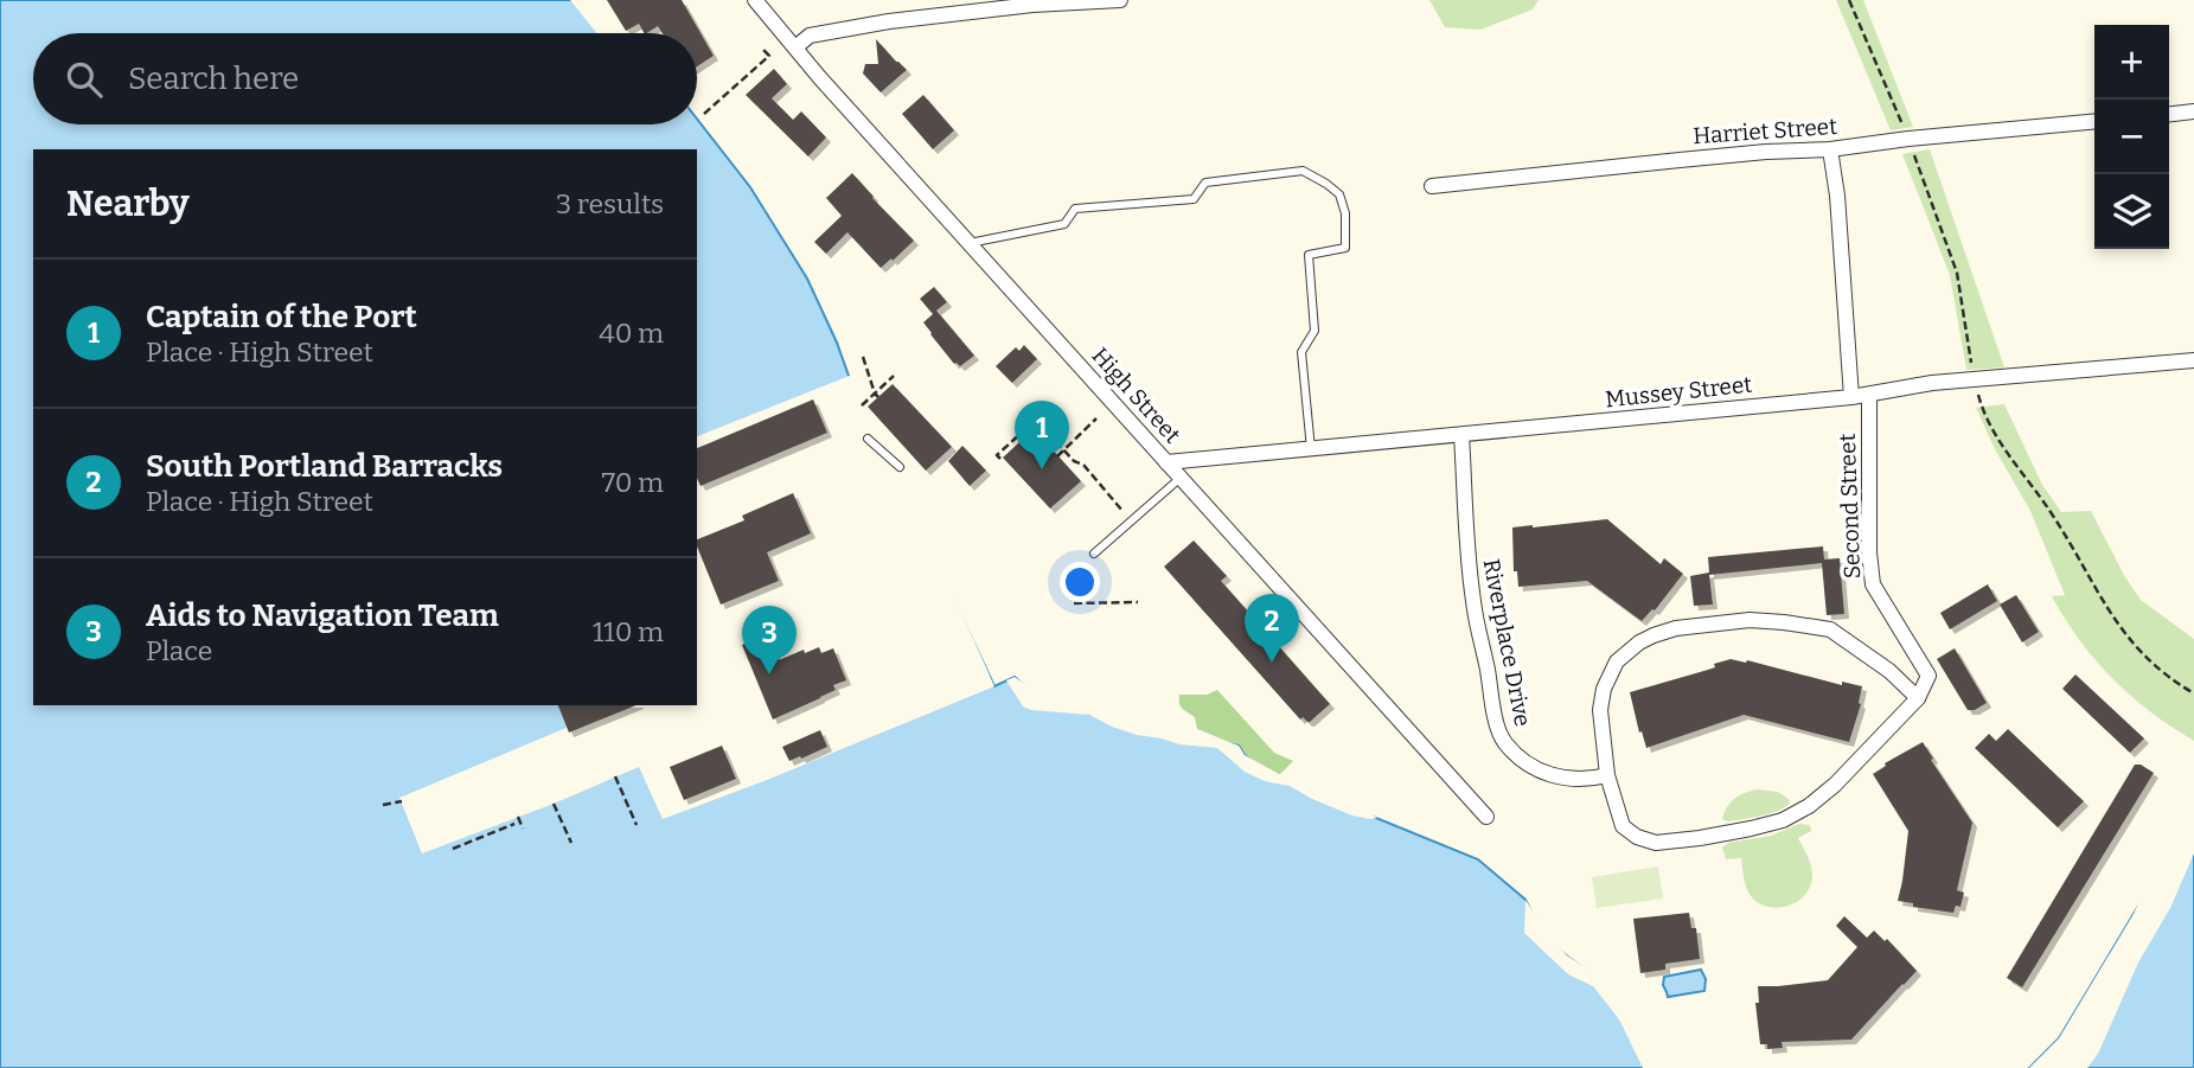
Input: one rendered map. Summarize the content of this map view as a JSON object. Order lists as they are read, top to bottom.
{
  "streets": {
    "street": [
      "Harriet Street",
      "Mussey Street",
      "High Street",
      "Second Street",
      "Riverplace Drive"
    ]
  },
  "crossings": [
    ["Mussey Street", "High Street"],
    ["Mussey Street", "Second Street"],
    ["Mussey Street", "Riverplace Drive"],
    ["Second Street", "Riverplace Drive"]
  ],
  "page": {
    "map_buttons": ["+", "−"],
    "search": "Search here",
    "heading": ["Nearby", "3 results"],
    "list": [
      {
        "mark": "1",
        "name": "Captain of the Port",
        "note": "Place · High Street",
        "value": "40 m"
      },
      {
        "mark": "2",
        "name": "South Portland Barracks",
        "note": "Place · High Street",
        "value": "70 m"
      },
      {
        "mark": "3",
        "name": "Aids to Navigation Team",
        "note": "Place",
        "value": "110 m"
      }
    ],
    "pins": ["1", "2", "3"]
  }
}
